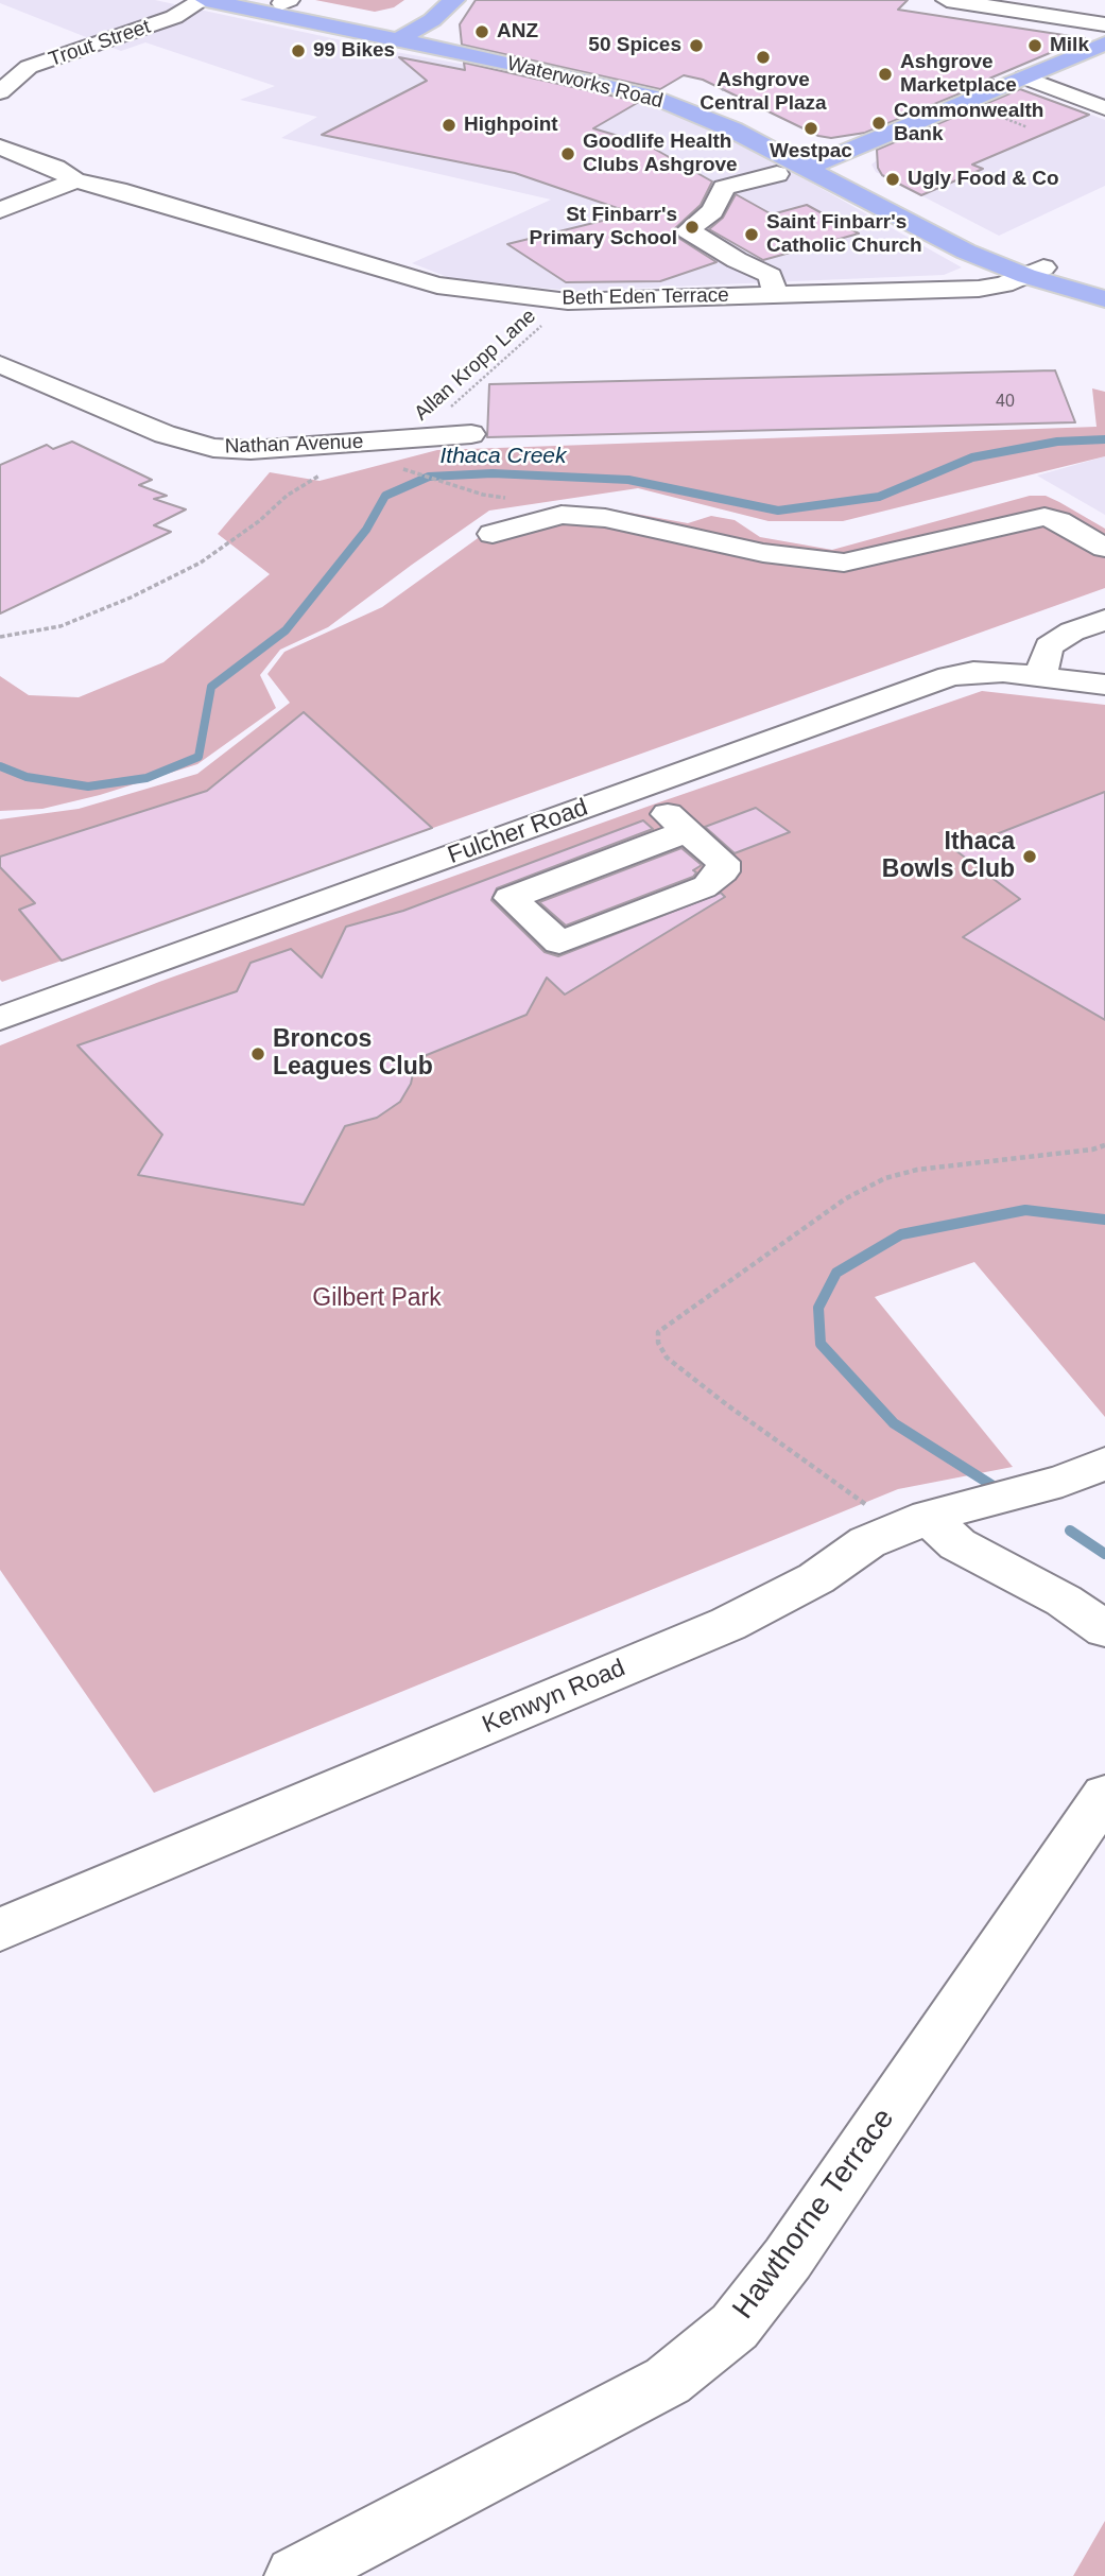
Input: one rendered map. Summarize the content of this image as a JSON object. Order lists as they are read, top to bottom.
{
  "streets": {
    "main road": ["Waterworks Road"],
    "street": [
      "Trout Street",
      "Beth Eden Terrace",
      "Nathan Avenue",
      "Fulcher Road",
      "Kenwyn Road",
      "Hawthorne Terrace"
    ],
    "path": ["Allan Kropp Lane"]
  },
  "crossings": [
    ["Trout Street", "Waterworks Road"],
    ["Waterworks Road", "Beth Eden Terrace"],
    ["Allan Kropp Lane", "Nathan Avenue"]
  ],
  "water": ["Ithaca Creek"],
  "parks": ["Gilbert Park"],
  "places": [
    "ANZ",
    "50 Spices",
    "Milk",
    "99 Bikes",
    "Ashgrove Central Plaza",
    "Ashgrove Marketplace",
    "Commonwealth Bank",
    "Highpoint",
    "Westpac",
    "Goodlife Health Clubs Ashgrove",
    "Ugly Food & Co",
    "St Finbarr's Primary School",
    "Saint Finbarr's Catholic Church",
    "Ithaca Bowls Club",
    "Broncos Leagues Club"
  ],
  "house_numbers": ["40"]
}
